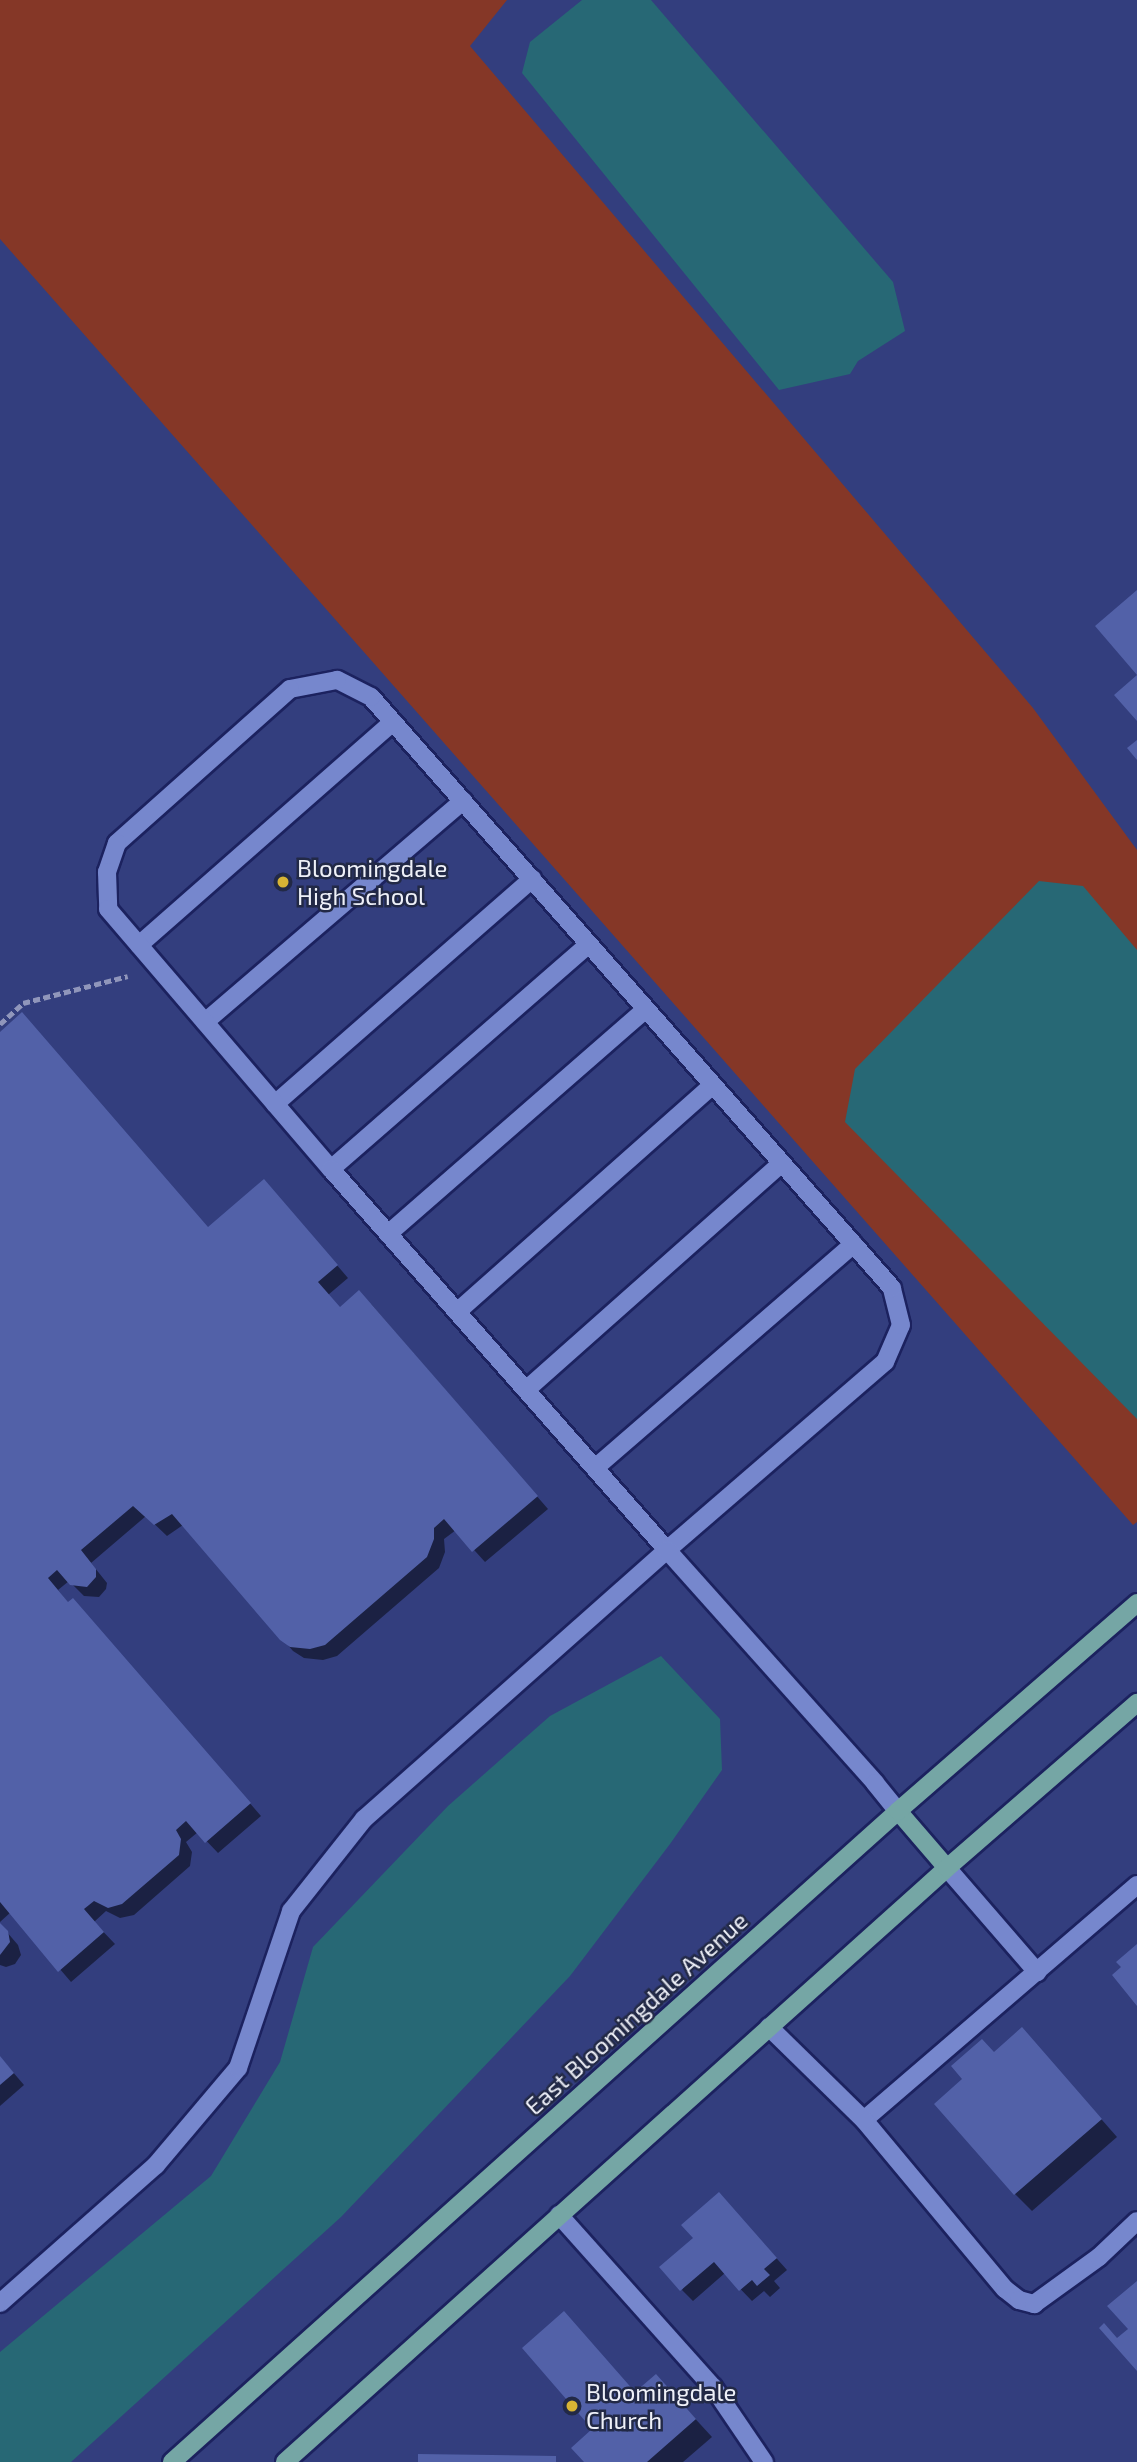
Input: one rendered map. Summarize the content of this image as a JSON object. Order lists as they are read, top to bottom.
{
  "streets": {
    "main road": ["East Bloomingdale Avenue"]
  },
  "places": ["Bloomingdale High School", "Bloomingdale Church"]
}
